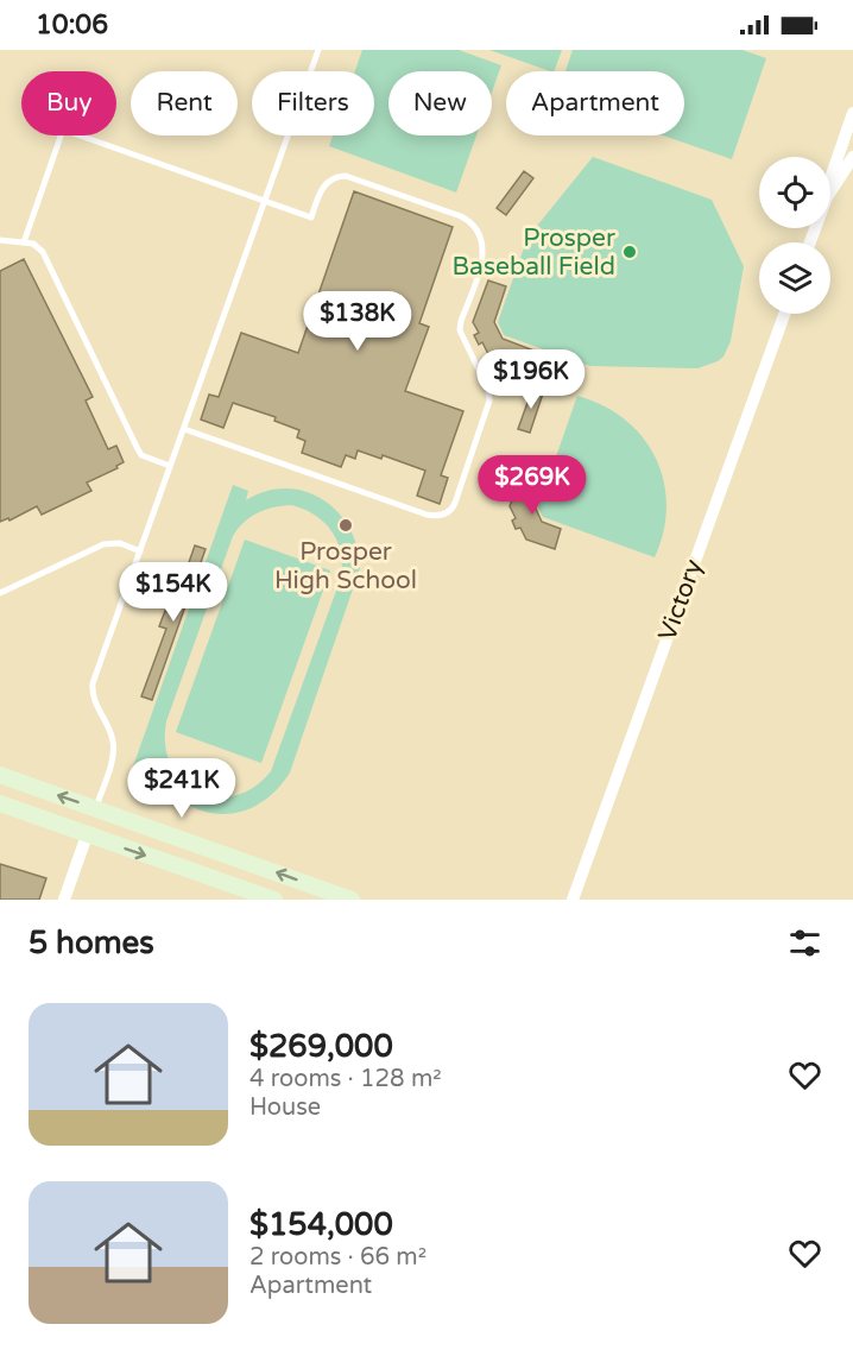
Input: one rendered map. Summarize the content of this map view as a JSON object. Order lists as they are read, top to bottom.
{
  "streets": {
    "street": ["Victory"]
  },
  "places": ["Prosper Baseball Field", "Prosper High School"],
  "page": {
    "status": "10:06",
    "chip": [
      "Buy",
      "Rent",
      "Filters",
      "New",
      "Apartment"
    ],
    "price": [
      "$138K",
      "$196K",
      "$269K",
      "$154K",
      "$241K"
    ],
    "heading": "5 homes",
    "list": [
      {
        "name": "$269,000",
        "note": "4 rooms · 128 m² · House"
      },
      {
        "name": "$154,000",
        "note": "2 rooms · 66 m² · Apartment"
      }
    ]
  }
}
